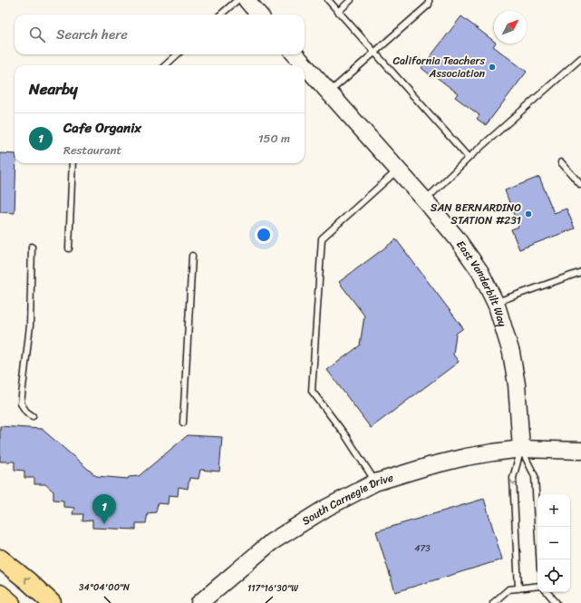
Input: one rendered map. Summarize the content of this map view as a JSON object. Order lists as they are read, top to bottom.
{
  "streets": {
    "street": ["East Vanderbilt Way", "South Carnegie Drive"]
  },
  "crossings": [
    ["East Vanderbilt Way", "South Carnegie Drive"]
  ],
  "places": ["California Teachers Association", "SAN BERNARDINO STATION #231"],
  "house_numbers": ["473"],
  "north": "top right",
  "page": {
    "search": "Search here",
    "heading": "Nearby",
    "list": [
      {
        "mark": "1",
        "name": "Cafe Organix",
        "note": "Restaurant",
        "value": "150 m"
      }
    ],
    "map_buttons": ["+", "−"],
    "pins": "1"
  },
  "coordinates": ["34°04'00\"N", "117°16'30\"W"]
}
